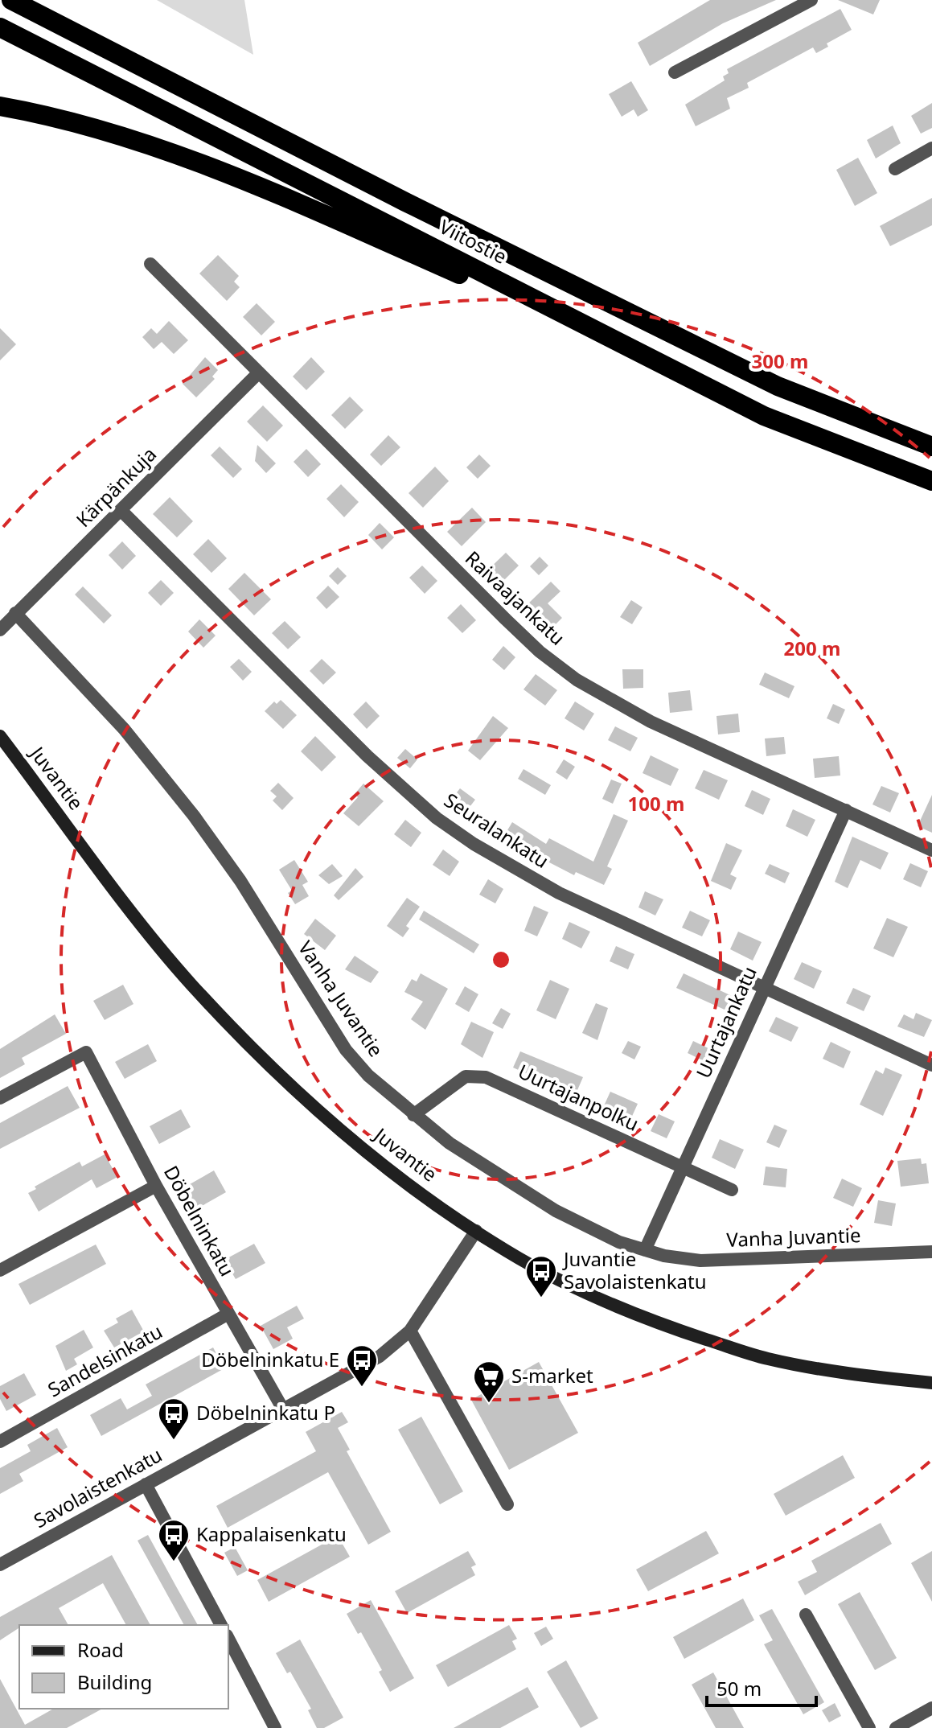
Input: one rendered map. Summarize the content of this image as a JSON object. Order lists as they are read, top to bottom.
{
  "streets": {
    "highway": ["Viitostie"],
    "main road": ["Juvantie"],
    "street": [
      "Kärpänkuja",
      "Raivaajankatu",
      "Seuralankatu",
      "Vanha Juvantie",
      "Uurtajankatu",
      "Uurtajanpolku",
      "Döbelninkatu",
      "Sandelsinkatu",
      "Savolaistenkatu"
    ]
  },
  "crossings": [
    ["Kärpänkuja", "Raivaajankatu"],
    ["Kärpänkuja", "Seuralankatu"],
    ["Kärpänkuja", "Vanha Juvantie"],
    ["Raivaajankatu", "Uurtajankatu"],
    ["Juvantie", "Savolaistenkatu"],
    ["Seuralankatu", "Uurtajankatu"],
    ["Vanha Juvantie", "Uurtajankatu"],
    ["Vanha Juvantie", "Uurtajanpolku"],
    ["Uurtajankatu", "Uurtajanpolku"],
    ["Döbelninkatu", "Sandelsinkatu"],
    ["Döbelninkatu", "Savolaistenkatu"]
  ],
  "places": {
    "bus stop": [
      "Juvantie Savolaistenkatu",
      "Döbelninkatu E",
      "Döbelninkatu P",
      "Kappalaisenkatu"
    ],
    "supermarket": ["S-market"]
  },
  "legend": ["Road", "Building"],
  "scale_bar": "50 m",
  "rings": ["300 m", "200 m", "100 m"]
}
